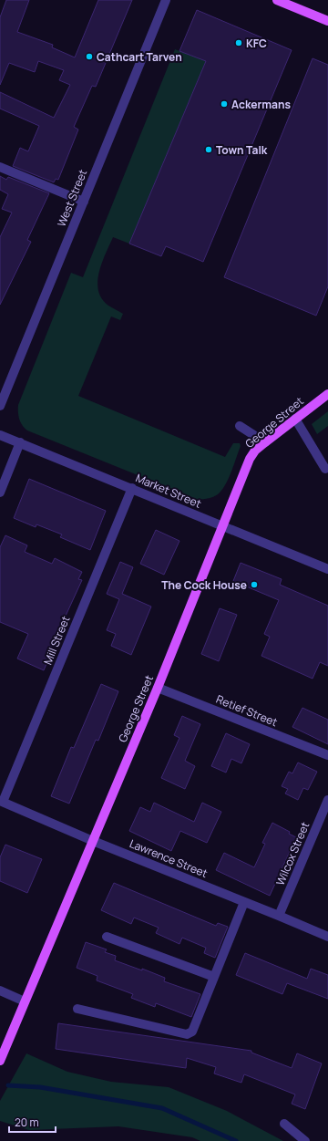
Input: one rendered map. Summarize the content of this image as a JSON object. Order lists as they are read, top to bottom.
{
  "streets": {
    "main road": ["George Street"],
    "street": [
      "West Street",
      "Market Street",
      "Mill Street",
      "Retief Street",
      "Wilcox Street",
      "Lawrence Street"
    ]
  },
  "crossings": [
    ["George Street", "Market Street"],
    ["George Street", "Retief Street"],
    ["George Street", "Lawrence Street"],
    ["Market Street", "Mill Street"],
    ["Mill Street", "Lawrence Street"],
    ["Wilcox Street", "Lawrence Street"]
  ],
  "places": [
    "KFC",
    "Cathcart Tarven",
    "Ackermans",
    "Town Talk",
    "The Cock House"
  ],
  "scale_bar": "20 m"
}
